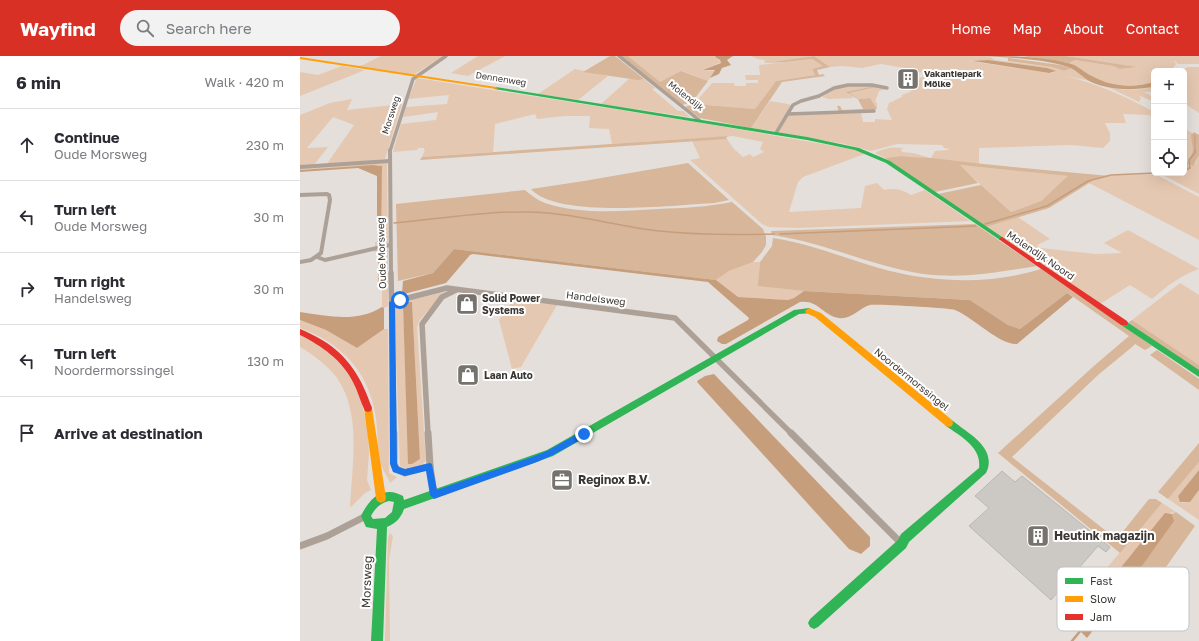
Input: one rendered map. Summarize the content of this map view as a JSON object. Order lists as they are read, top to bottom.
{
  "streets": {
    "street": [
      "Dennenweg",
      "Molendijk",
      "Morsweg",
      "Oude Morsweg",
      "Molendijk Noord",
      "Handelsweg",
      "Noordermorssingel"
    ]
  },
  "crossings": [
    ["Dennenweg", "Molendijk"],
    ["Dennenweg", "Morsweg"],
    ["Molendijk", "Molendijk Noord"],
    ["Morsweg", "Oude Morsweg"],
    ["Morsweg", "Noordermorssingel"],
    ["Oude Morsweg", "Handelsweg"],
    ["Handelsweg", "Noordermorssingel"]
  ],
  "places": {
    "building": ["Vakantiepark Mölke", "Heutink magazijn"],
    "shop": ["Solid Power Systems", "Laan Auto"],
    "office": ["Reginox B.V."]
  },
  "legend": ["Fast", "Slow", "Jam"],
  "page": {
    "header": "Wayfind",
    "search": "Search here",
    "nav": [
      "Home",
      "Map",
      "About",
      "Contact"
    ],
    "heading": ["6 min", "Walk · 420 m"],
    "map_buttons": ["+", "−"],
    "list": [
      ["Continue", "Oude Morsweg", "230 m"],
      ["Turn left", "Oude Morsweg", "30 m"],
      ["Turn right", "Handelsweg", "30 m"],
      ["Turn left", "Noordermorssingel", "130 m"],
      "Arrive at destination"
    ]
  }
}
